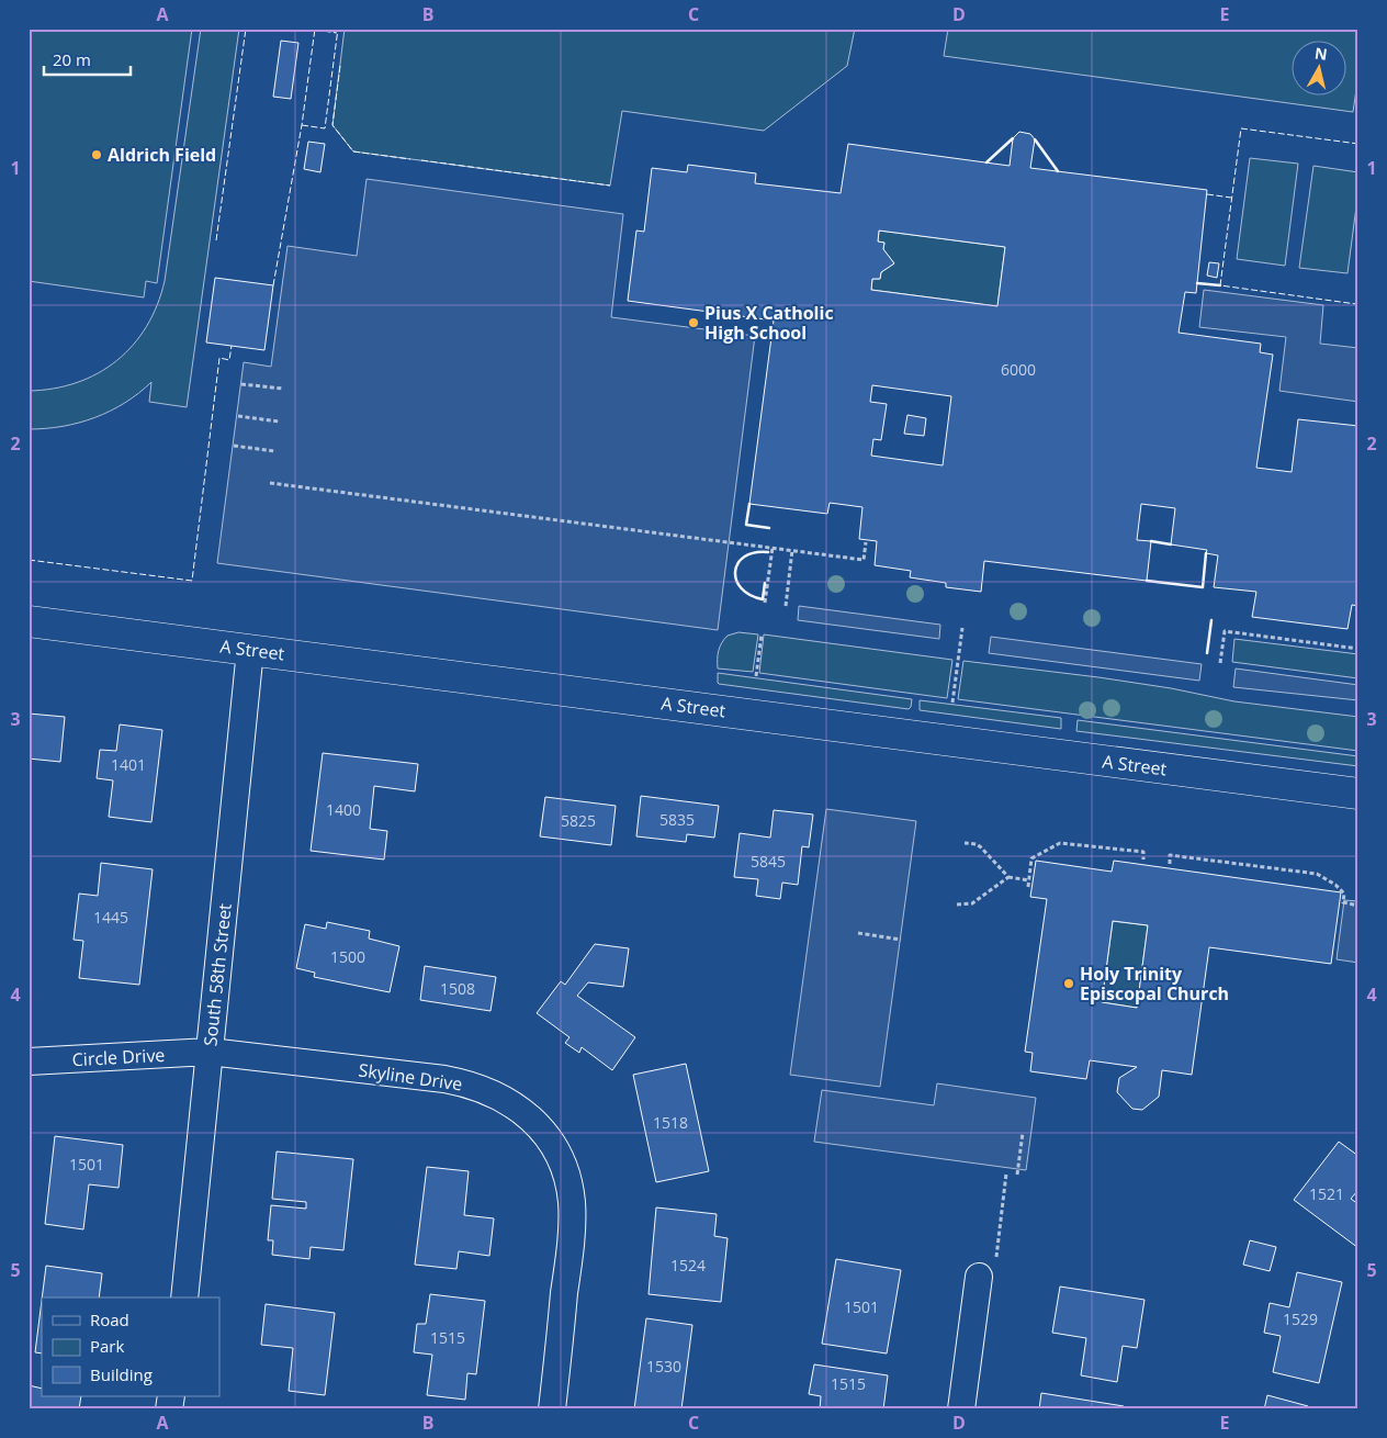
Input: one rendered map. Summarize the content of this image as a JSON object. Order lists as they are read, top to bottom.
{
  "streets": {
    "main road": ["A Street"],
    "street": ["South 58th Street", "Circle Drive", "Skyline Drive"]
  },
  "crossings": [
    ["A Street", "South 58th Street"],
    ["South 58th Street", "Circle Drive"],
    ["South 58th Street", "Skyline Drive"],
    ["Circle Drive", "Skyline Drive"]
  ],
  "places": ["Aldrich Field", "Pius X Catholic High School", "Holy Trinity Episcopal Church"],
  "house_numbers": [
    "6000",
    "1401",
    "1400",
    "5835",
    "5825",
    "5845",
    "1445",
    "1500",
    "1508",
    "1518",
    "1501",
    "1521",
    "1524",
    "1501",
    "1529",
    "1515",
    "1530",
    "1515"
  ],
  "legend": ["Road", "Park", "Building"],
  "scale_bar": "20 m",
  "north": "top",
  "grid": {
    "columns": [
      "A",
      "B",
      "C",
      "D",
      "E"
    ],
    "rows": [
      "1",
      "2",
      "3",
      "4",
      "5"
    ]
  }
}
